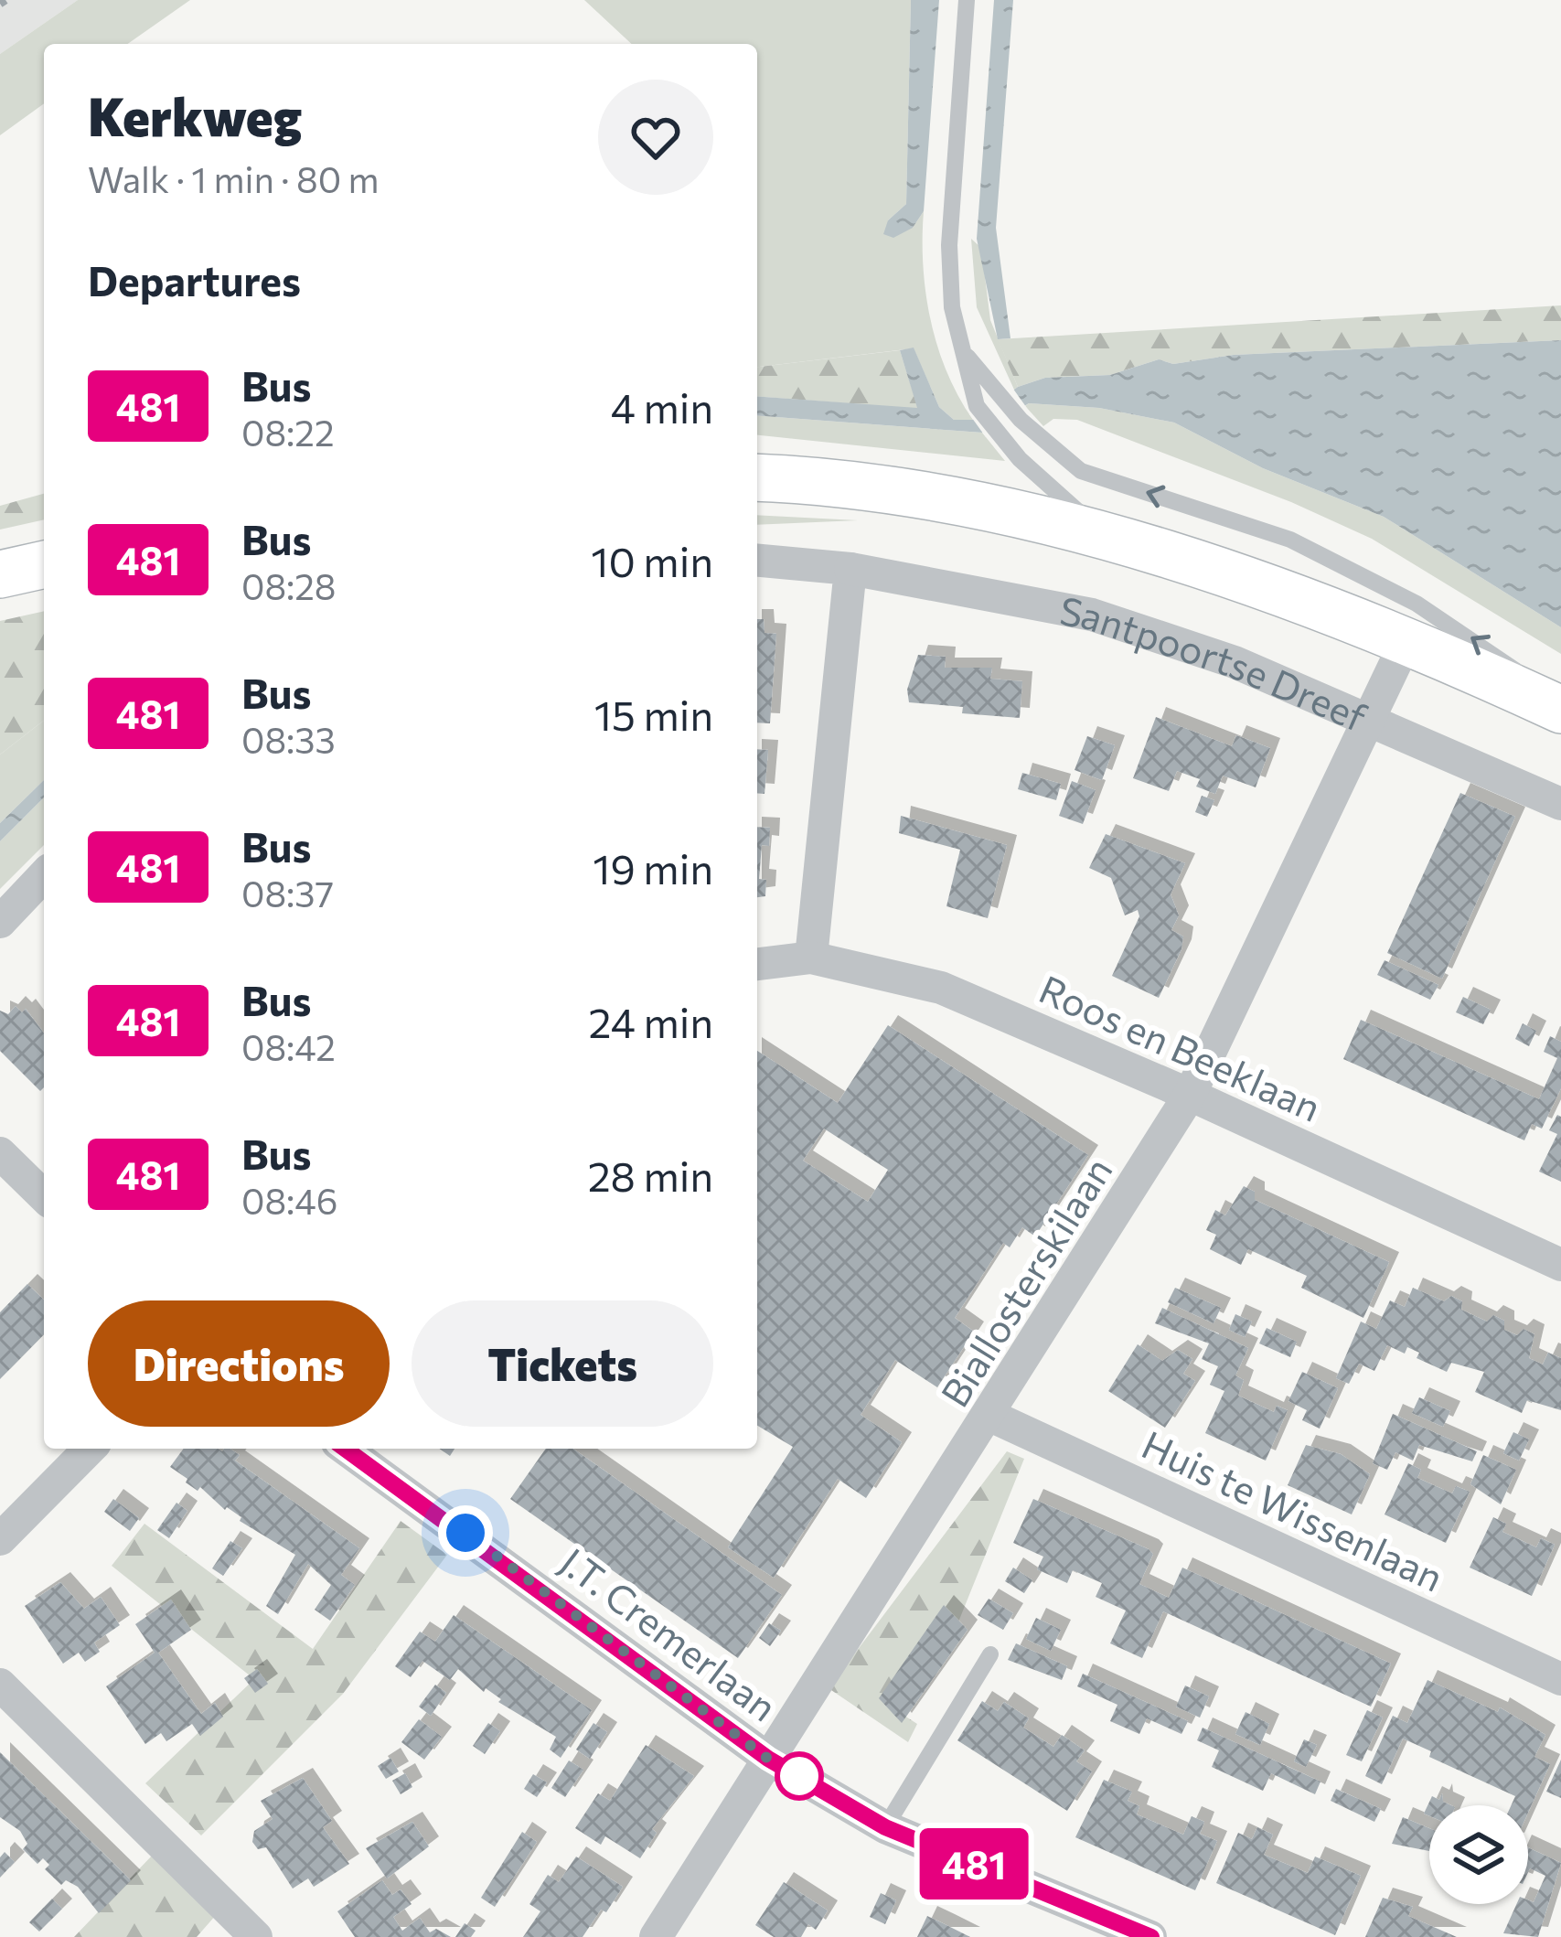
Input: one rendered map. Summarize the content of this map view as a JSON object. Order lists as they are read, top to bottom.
{
  "streets": {
    "street": [
      "Santpoortse Dreef",
      "Roos en Beeklaan",
      "Biallosterskilaan",
      "Huis te Wissenlaan",
      "J.T. Cremerlaan"
    ]
  },
  "crossings": [
    ["Santpoortse Dreef", "Biallosterskilaan"],
    ["Roos en Beeklaan", "Biallosterskilaan"],
    ["Biallosterskilaan", "Huis te Wissenlaan"],
    ["Biallosterskilaan", "J.T. Cremerlaan"]
  ],
  "lines": ["bus line 481"],
  "page": {
    "on_map": "481",
    "heading": [
      ["Kerkweg", "Walk · 1 min · 80 m"],
      "Departures"
    ],
    "list": [
      {
        "mark": "481",
        "name": "Bus",
        "note": "08:22",
        "value": "4 min"
      },
      {
        "mark": "481",
        "name": "Bus",
        "note": "08:28",
        "value": "10 min"
      },
      {
        "mark": "481",
        "name": "Bus",
        "note": "08:33",
        "value": "15 min"
      },
      {
        "mark": "481",
        "name": "Bus",
        "note": "08:37",
        "value": "19 min"
      },
      {
        "mark": "481",
        "name": "Bus",
        "note": "08:42",
        "value": "24 min"
      },
      {
        "mark": "481",
        "name": "Bus",
        "note": "08:46",
        "value": "28 min"
      }
    ],
    "buttons": ["Directions", "Tickets"]
  }
}
